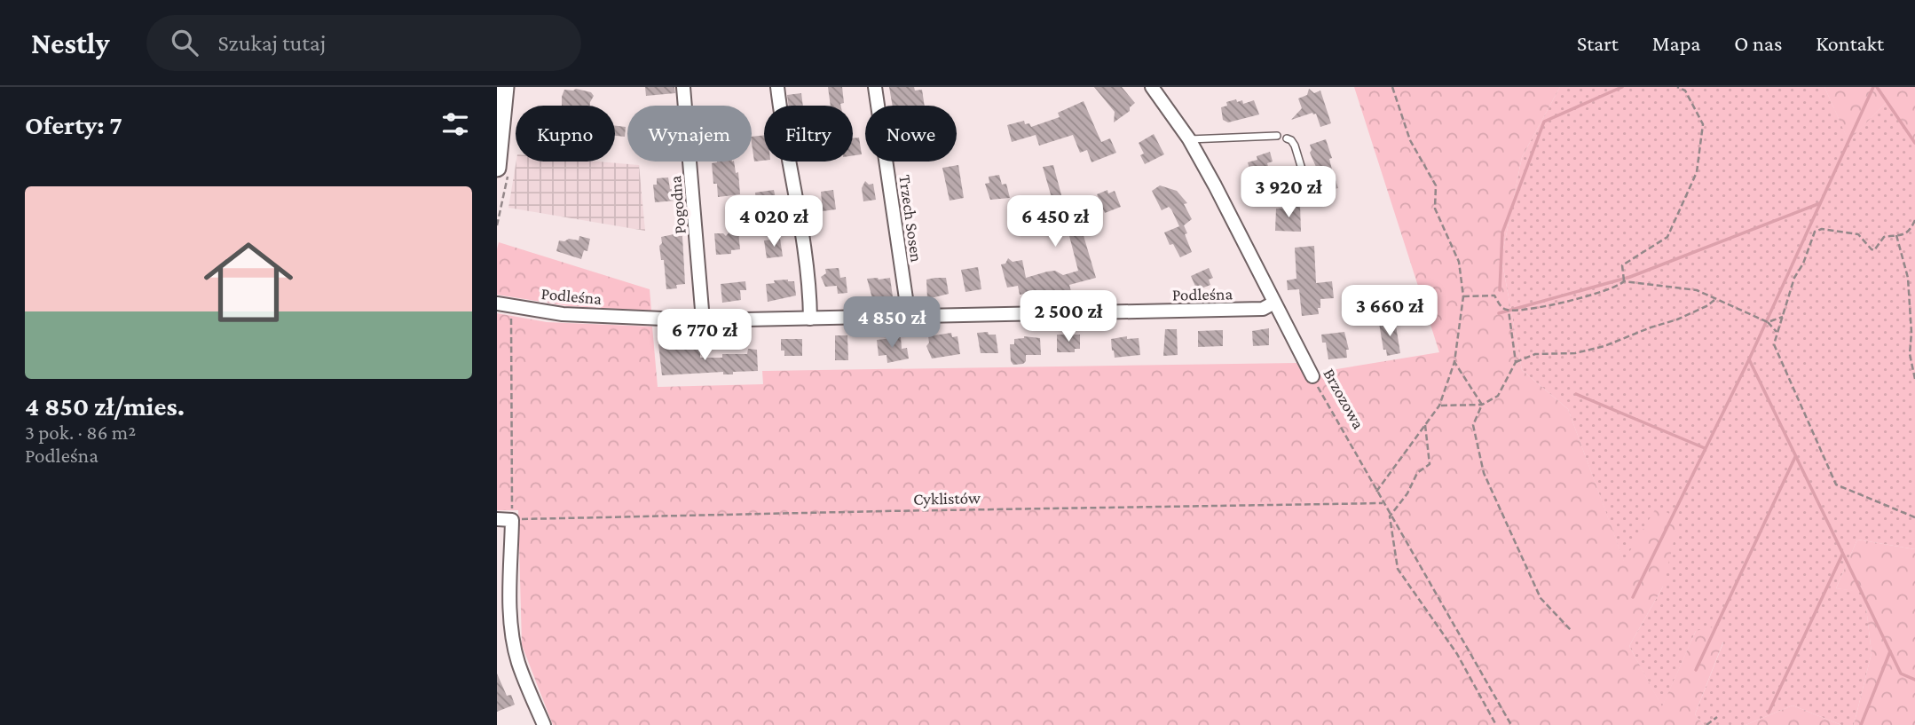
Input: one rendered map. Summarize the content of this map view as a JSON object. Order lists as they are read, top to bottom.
{
  "streets": {
    "street": [
      "Pogodna",
      "Trzech Sosen",
      "Podleśna",
      "Brzozowa"
    ],
    "path": ["Cyklistów"]
  },
  "crossings": [
    ["Pogodna", "Podleśna"],
    ["Trzech Sosen", "Podleśna"],
    ["Podleśna", "Brzozowa"],
    ["Brzozowa", "Cyklistów"]
  ],
  "page": {
    "header": "Nestly",
    "search": "Szukaj tutaj",
    "nav": [
      "Start",
      "Mapa",
      "O nas",
      "Kontakt"
    ],
    "heading": "Oferty: 7",
    "chip": [
      "Kupno",
      "Wynajem",
      "Filtry",
      "Nowe"
    ],
    "list": [
      {
        "name": "4 850 zł/mies.",
        "note": "3 pok. · 86 m² · Podleśna"
      }
    ],
    "price": [
      "3 920 zł",
      "4 020 zł",
      "6 450 zł",
      "3 660 zł",
      "2 500 zł",
      "4 850 zł",
      "6 770 zł"
    ]
  }
}
